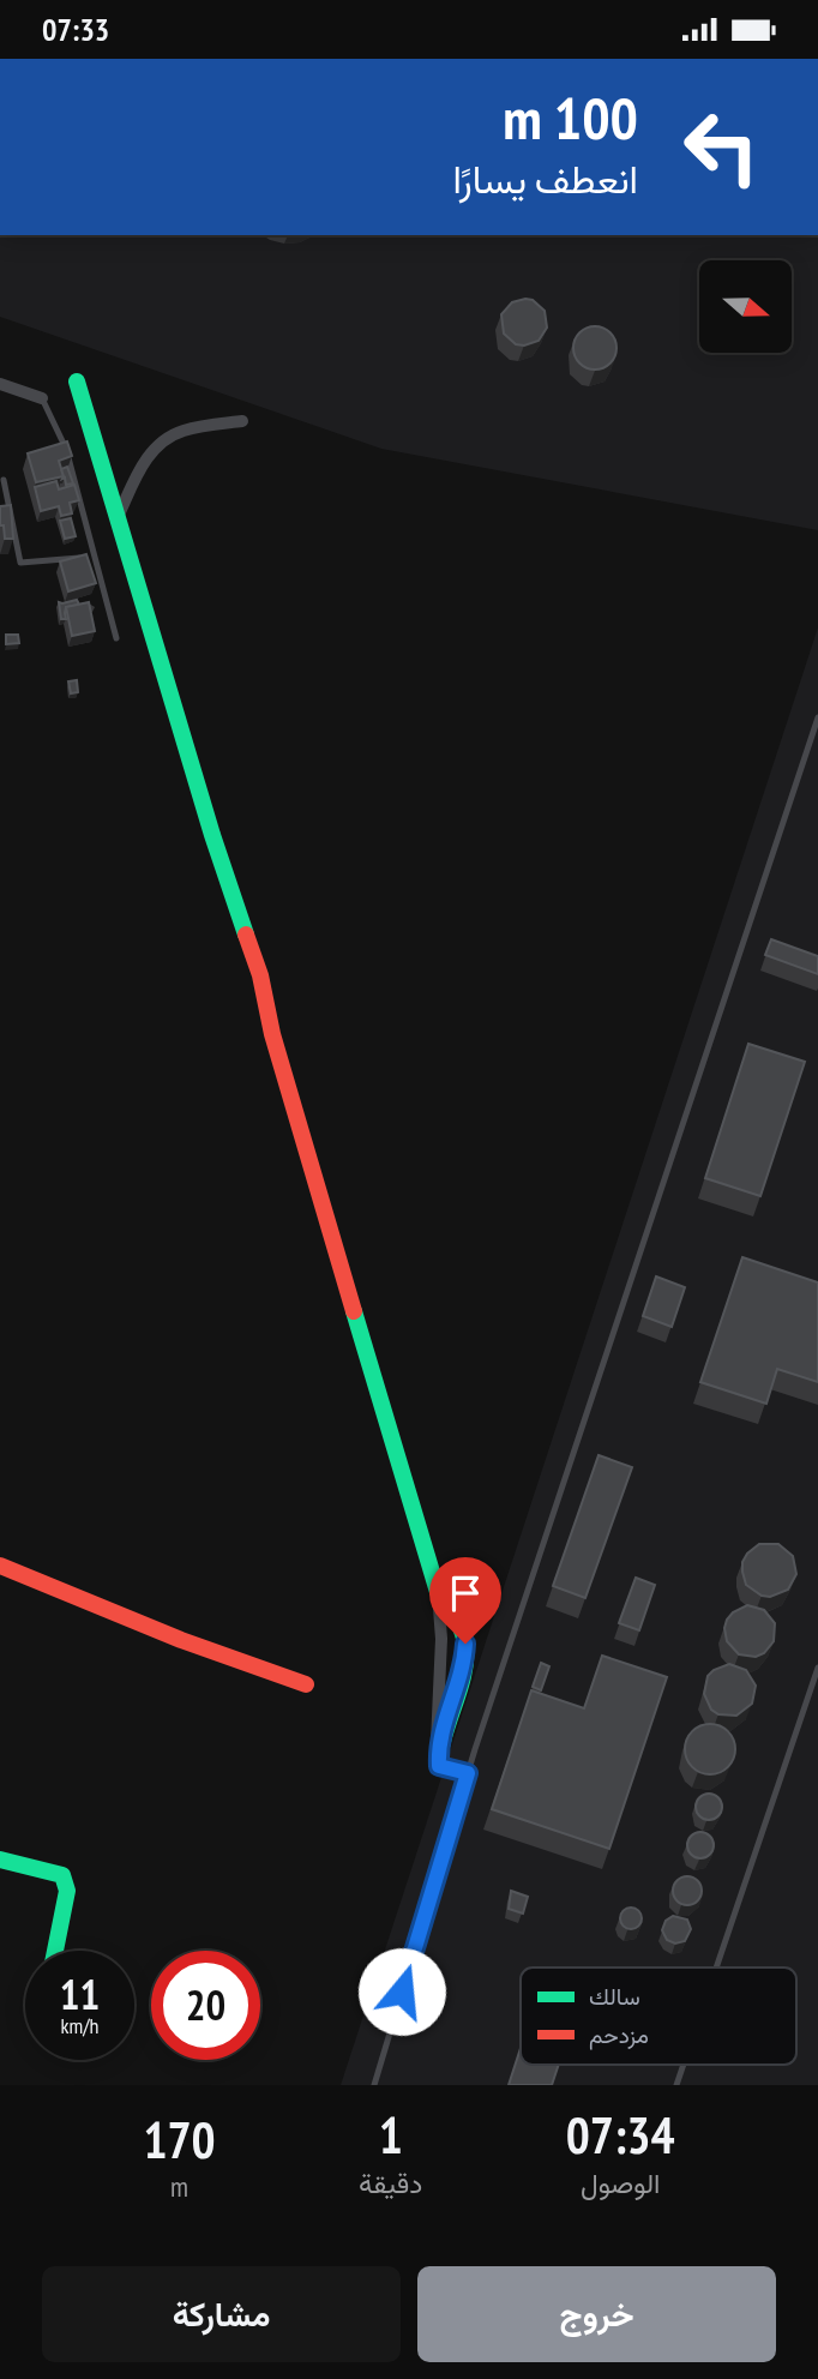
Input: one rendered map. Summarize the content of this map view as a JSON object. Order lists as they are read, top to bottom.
{
  "legend": ["سالك", "مزدحم"],
  "north": "right",
  "page": {
    "status": "07:33",
    "turn": ["100 m", "انعطف يسارًا"],
    "speed": "11 km/h",
    "limit": "20",
    "eta": [
      "07:34",
      "الوصول",
      "1",
      "دقيقة",
      "170",
      "m"
    ],
    "buttons": ["خروج", "مشاركة"]
  }
}
